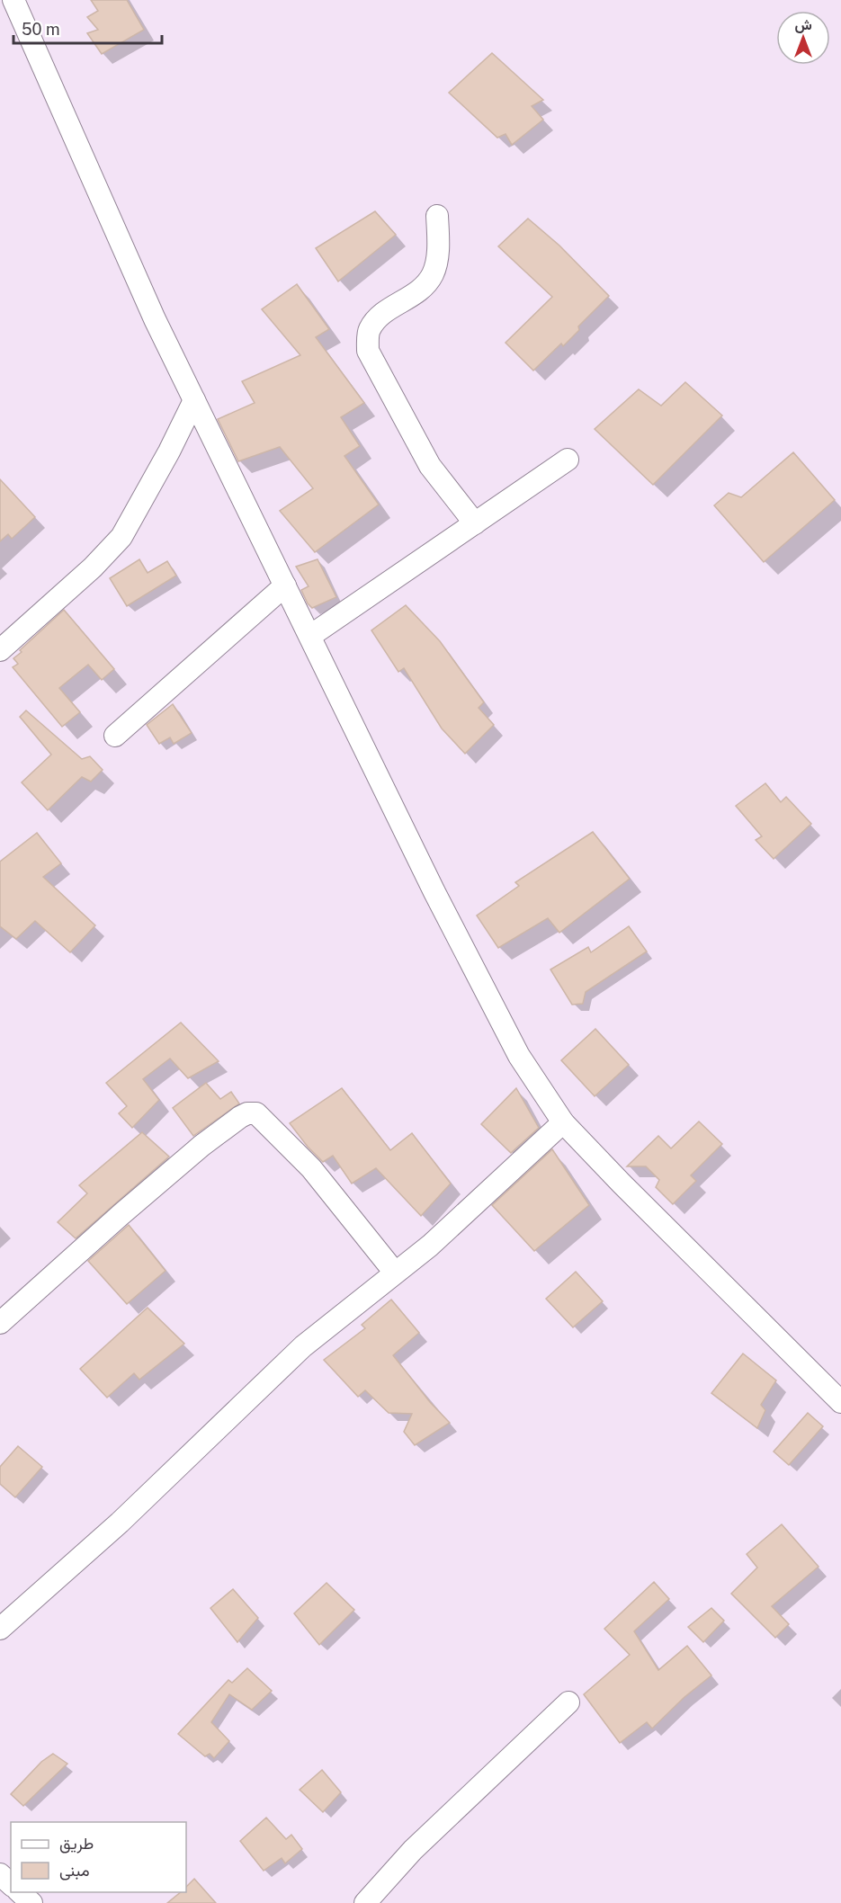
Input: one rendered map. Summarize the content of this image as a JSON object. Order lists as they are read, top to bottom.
{
  "legend": ["طريق", "مبنى"],
  "scale_bar": "50 m",
  "north": "top"
}
